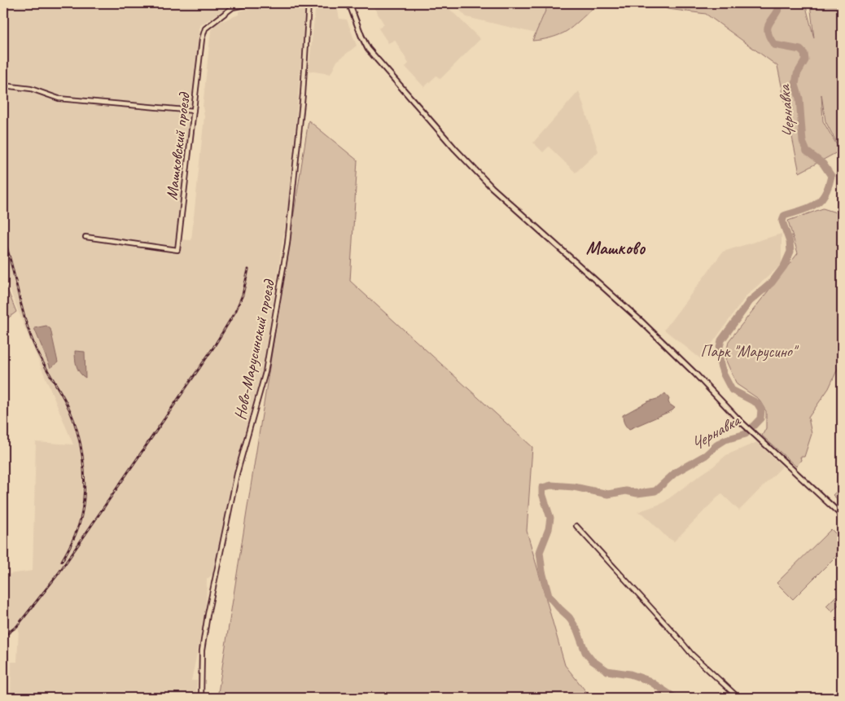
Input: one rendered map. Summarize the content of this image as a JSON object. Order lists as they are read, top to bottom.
{
  "streets": {
    "street": ["Машковский проезд", "Ново-Марусинский проезд"]
  },
  "districts": ["Машково"],
  "water": ["Чернавка"],
  "parks": ["Парк \"Марусино\""]
}
